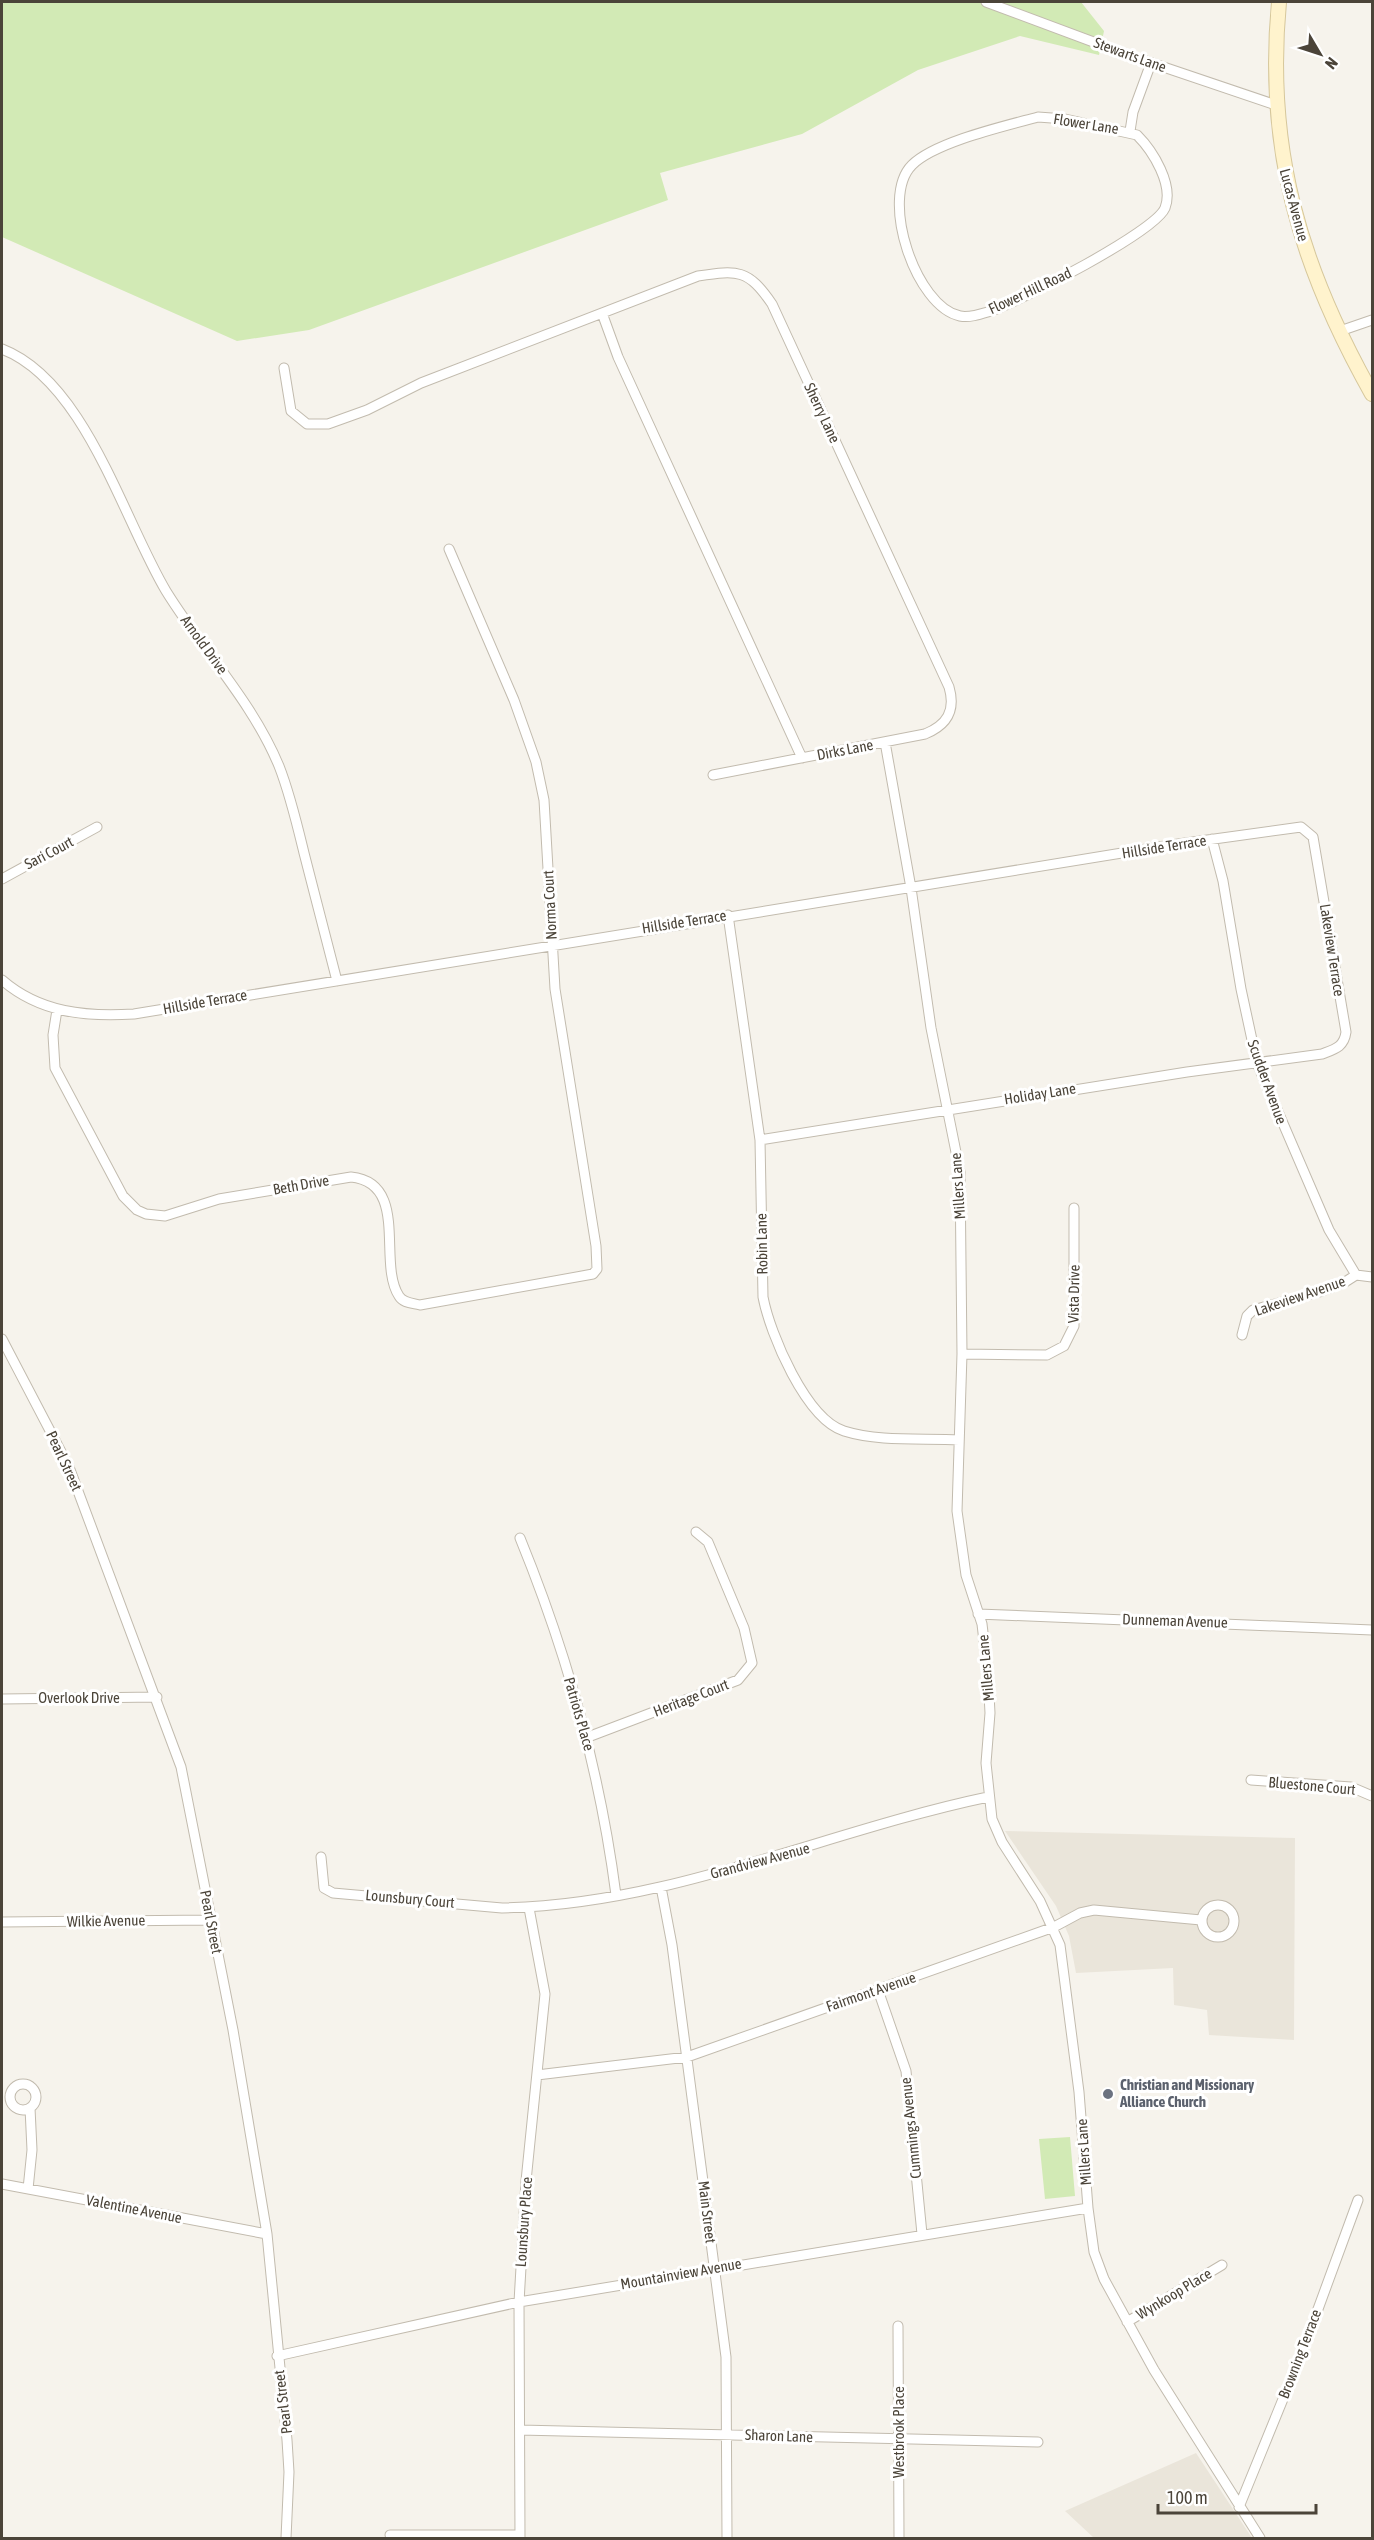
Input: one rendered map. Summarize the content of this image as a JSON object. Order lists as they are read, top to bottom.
{
  "streets": {
    "street": [
      "Stewarts Lane",
      "Flower Lane",
      "Lucas Avenue",
      "Flower Hill Road",
      "Sherry Lane",
      "Arnold Drive",
      "Dirks Lane",
      "Hillside Terrace",
      "Sari Court",
      "Norma Court",
      "Lakeview Terrace",
      "Scudder Avenue",
      "Holiday Lane",
      "Beth Drive",
      "Millers Lane",
      "Robin Lane",
      "Vista Drive",
      "Lakeview Avenue",
      "Pearl Street",
      "Dunneman Avenue",
      "Overlook Drive",
      "Heritage Court",
      "Patriots Place",
      "Bluestone Court",
      "Grandview Avenue",
      "Lounsbury Court",
      "Wilkie Avenue",
      "Fairmont Avenue",
      "Cummings Avenue",
      "Valentine Avenue",
      "Main Street",
      "Lounsbury Place",
      "Mountainview Avenue",
      "Wynkoop Place",
      "Browning Terrace",
      "Westbrook Place",
      "Sharon Lane"
    ]
  },
  "crossings": [
    ["Stewarts Lane", "Flower Lane"],
    ["Stewarts Lane", "Lucas Avenue"],
    ["Flower Lane", "Flower Hill Road"],
    ["Sherry Lane", "Dirks Lane"],
    ["Arnold Drive", "Hillside Terrace"],
    ["Dirks Lane", "Millers Lane"],
    ["Hillside Terrace", "Norma Court"],
    ["Hillside Terrace", "Lakeview Terrace"],
    ["Hillside Terrace", "Scudder Avenue"],
    ["Hillside Terrace", "Beth Drive"],
    ["Hillside Terrace", "Millers Lane"],
    ["Hillside Terrace", "Robin Lane"],
    ["Norma Court", "Beth Drive"],
    ["Lakeview Terrace", "Holiday Lane"],
    ["Scudder Avenue", "Holiday Lane"],
    ["Scudder Avenue", "Lakeview Avenue"],
    ["Holiday Lane", "Millers Lane"],
    ["Holiday Lane", "Robin Lane"],
    ["Millers Lane", "Robin Lane"],
    ["Millers Lane", "Vista Drive"],
    ["Millers Lane", "Dunneman Avenue"],
    ["Millers Lane", "Grandview Avenue"],
    ["Millers Lane", "Fairmont Avenue"],
    ["Millers Lane", "Mountainview Avenue"],
    ["Millers Lane", "Wynkoop Place"],
    ["Millers Lane", "Browning Terrace"],
    ["Pearl Street", "Overlook Drive"],
    ["Pearl Street", "Wilkie Avenue"],
    ["Pearl Street", "Valentine Avenue"],
    ["Pearl Street", "Mountainview Avenue"],
    ["Heritage Court", "Patriots Place"],
    ["Patriots Place", "Grandview Avenue"],
    ["Grandview Avenue", "Lounsbury Court"],
    ["Grandview Avenue", "Main Street"],
    ["Grandview Avenue", "Lounsbury Place"],
    ["Lounsbury Court", "Lounsbury Place"],
    ["Fairmont Avenue", "Cummings Avenue"],
    ["Fairmont Avenue", "Main Street"],
    ["Fairmont Avenue", "Lounsbury Place"],
    ["Cummings Avenue", "Mountainview Avenue"],
    ["Main Street", "Mountainview Avenue"],
    ["Main Street", "Sharon Lane"],
    ["Lounsbury Place", "Mountainview Avenue"],
    ["Lounsbury Place", "Sharon Lane"],
    ["Westbrook Place", "Sharon Lane"]
  ],
  "places": ["Christian and Missionary Alliance Church"],
  "scale_bar": "100 m",
  "north": "bottom right"
}
